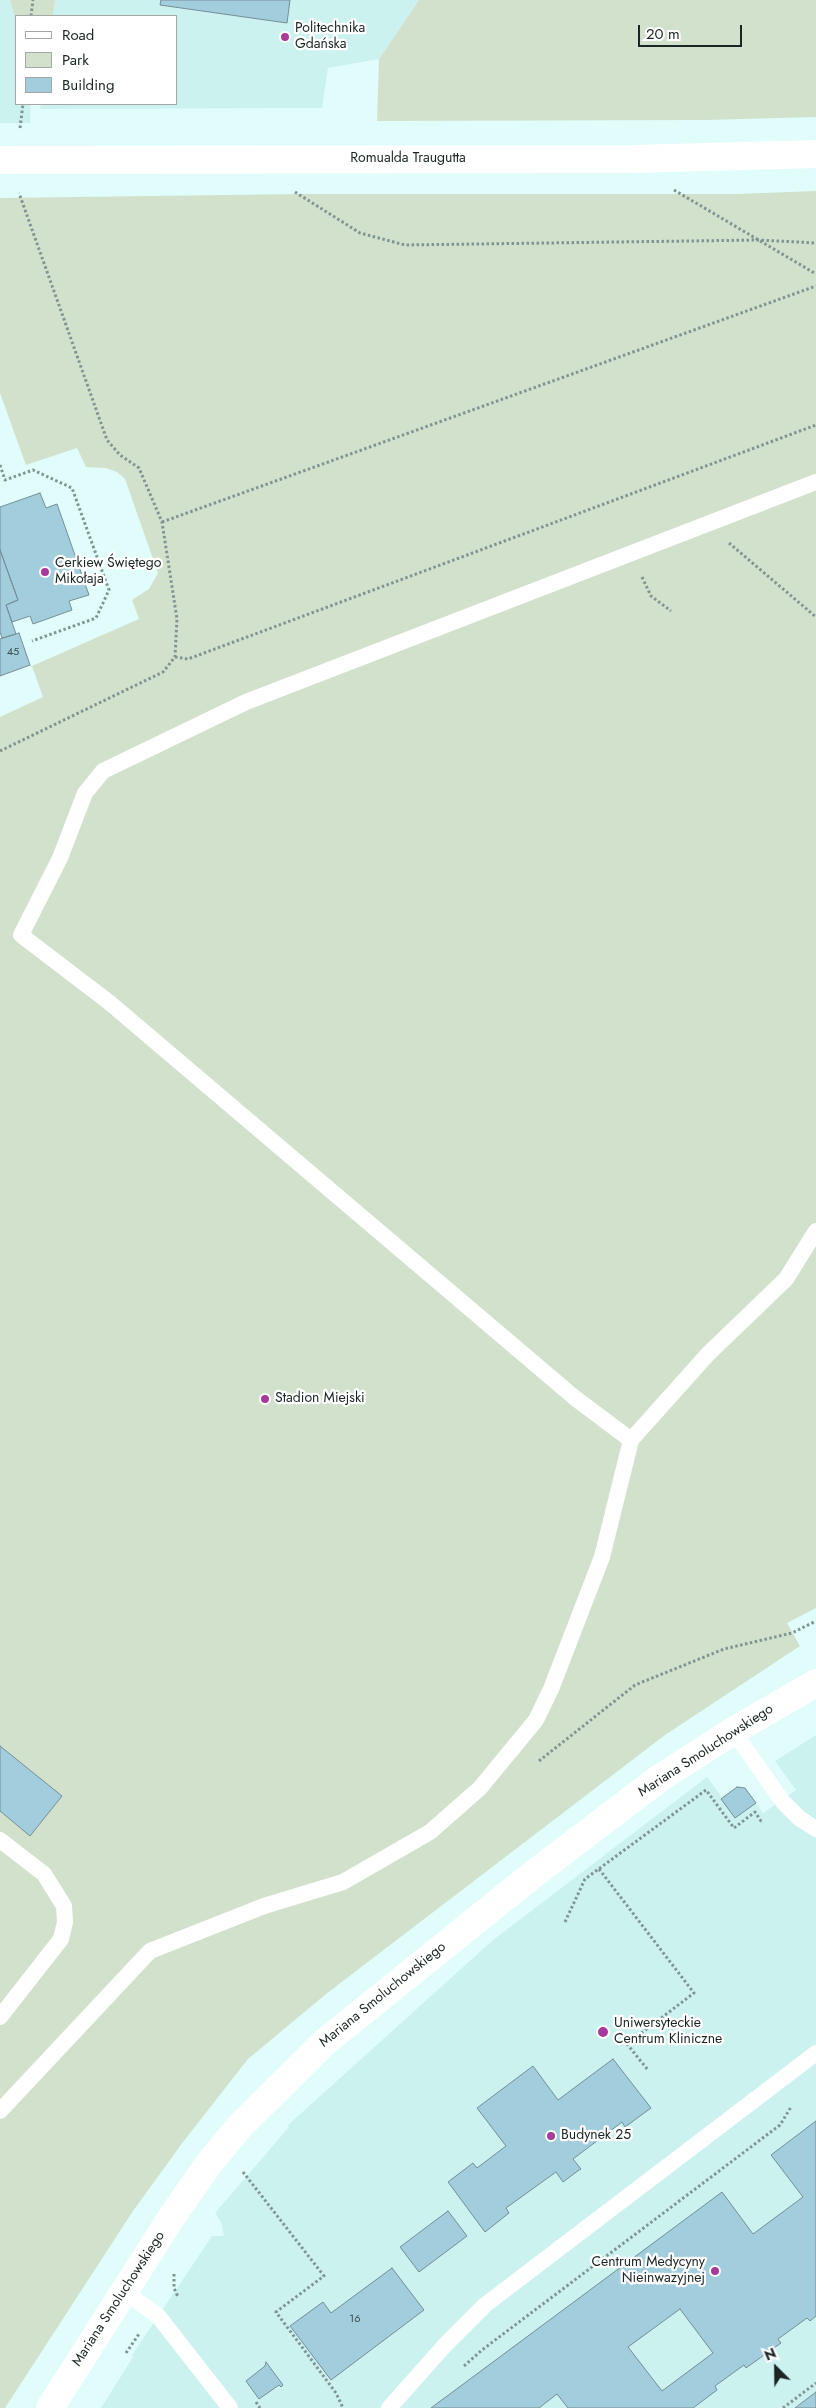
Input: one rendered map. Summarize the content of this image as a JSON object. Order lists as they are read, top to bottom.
{
  "streets": {
    "street": ["Romualda Traugutta", "Mariana Smoluchowskiego"]
  },
  "places": [
    "Politechnika Gdańska",
    "Cerkiew Świętego Mikołaja",
    "Stadion Miejski",
    "Uniwersyteckie Centrum Kliniczne",
    "Budynek 25",
    "Centrum Medycyny Nieinwazyjnej"
  ],
  "house_numbers": ["45", "16"],
  "legend": ["Road", "Park", "Building"],
  "scale_bar": "20 m",
  "north": "top left"
}
